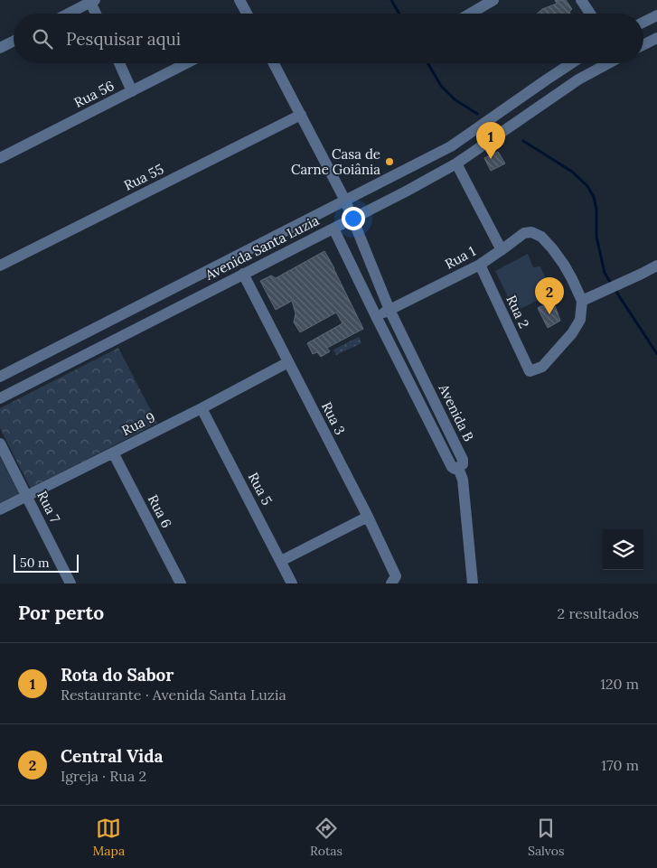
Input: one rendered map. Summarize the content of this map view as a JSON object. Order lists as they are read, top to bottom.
{
  "streets": {
    "street": [
      "Rua 56",
      "Rua 55",
      "Avenida Santa Luzia",
      "Rua 1",
      "Rua 2",
      "Avenida B",
      "Rua 3",
      "Rua 9",
      "Rua 5",
      "Rua 7",
      "Rua 6"
    ]
  },
  "crossings": [
    ["Rua 55", "Avenida B"],
    ["Avenida Santa Luzia", "Avenida B"],
    ["Avenida Santa Luzia", "Rua 3"],
    ["Rua 1", "Rua 2"],
    ["Rua 1", "Avenida B"],
    ["Rua 3", "Rua 9"],
    ["Rua 9", "Rua 5"],
    ["Rua 9", "Rua 7"],
    ["Rua 9", "Rua 6"]
  ],
  "places": ["Casa de Carne Goiânia"],
  "scale_bar": "50 m",
  "page": {
    "search": "Pesquisar aqui",
    "pins": ["1", "2"],
    "scale": "50 m",
    "heading": ["Por perto", "2 resultados"],
    "list": [
      {
        "mark": "1",
        "name": "Rota do Sabor",
        "note": "Restaurante · Avenida Santa Luzia",
        "value": "120 m"
      },
      {
        "mark": "2",
        "name": "Central Vida",
        "note": "Igreja · Rua 2",
        "value": "170 m"
      }
    ],
    "nav": ["Mapa", "Rotas", "Salvos"]
  }
}
